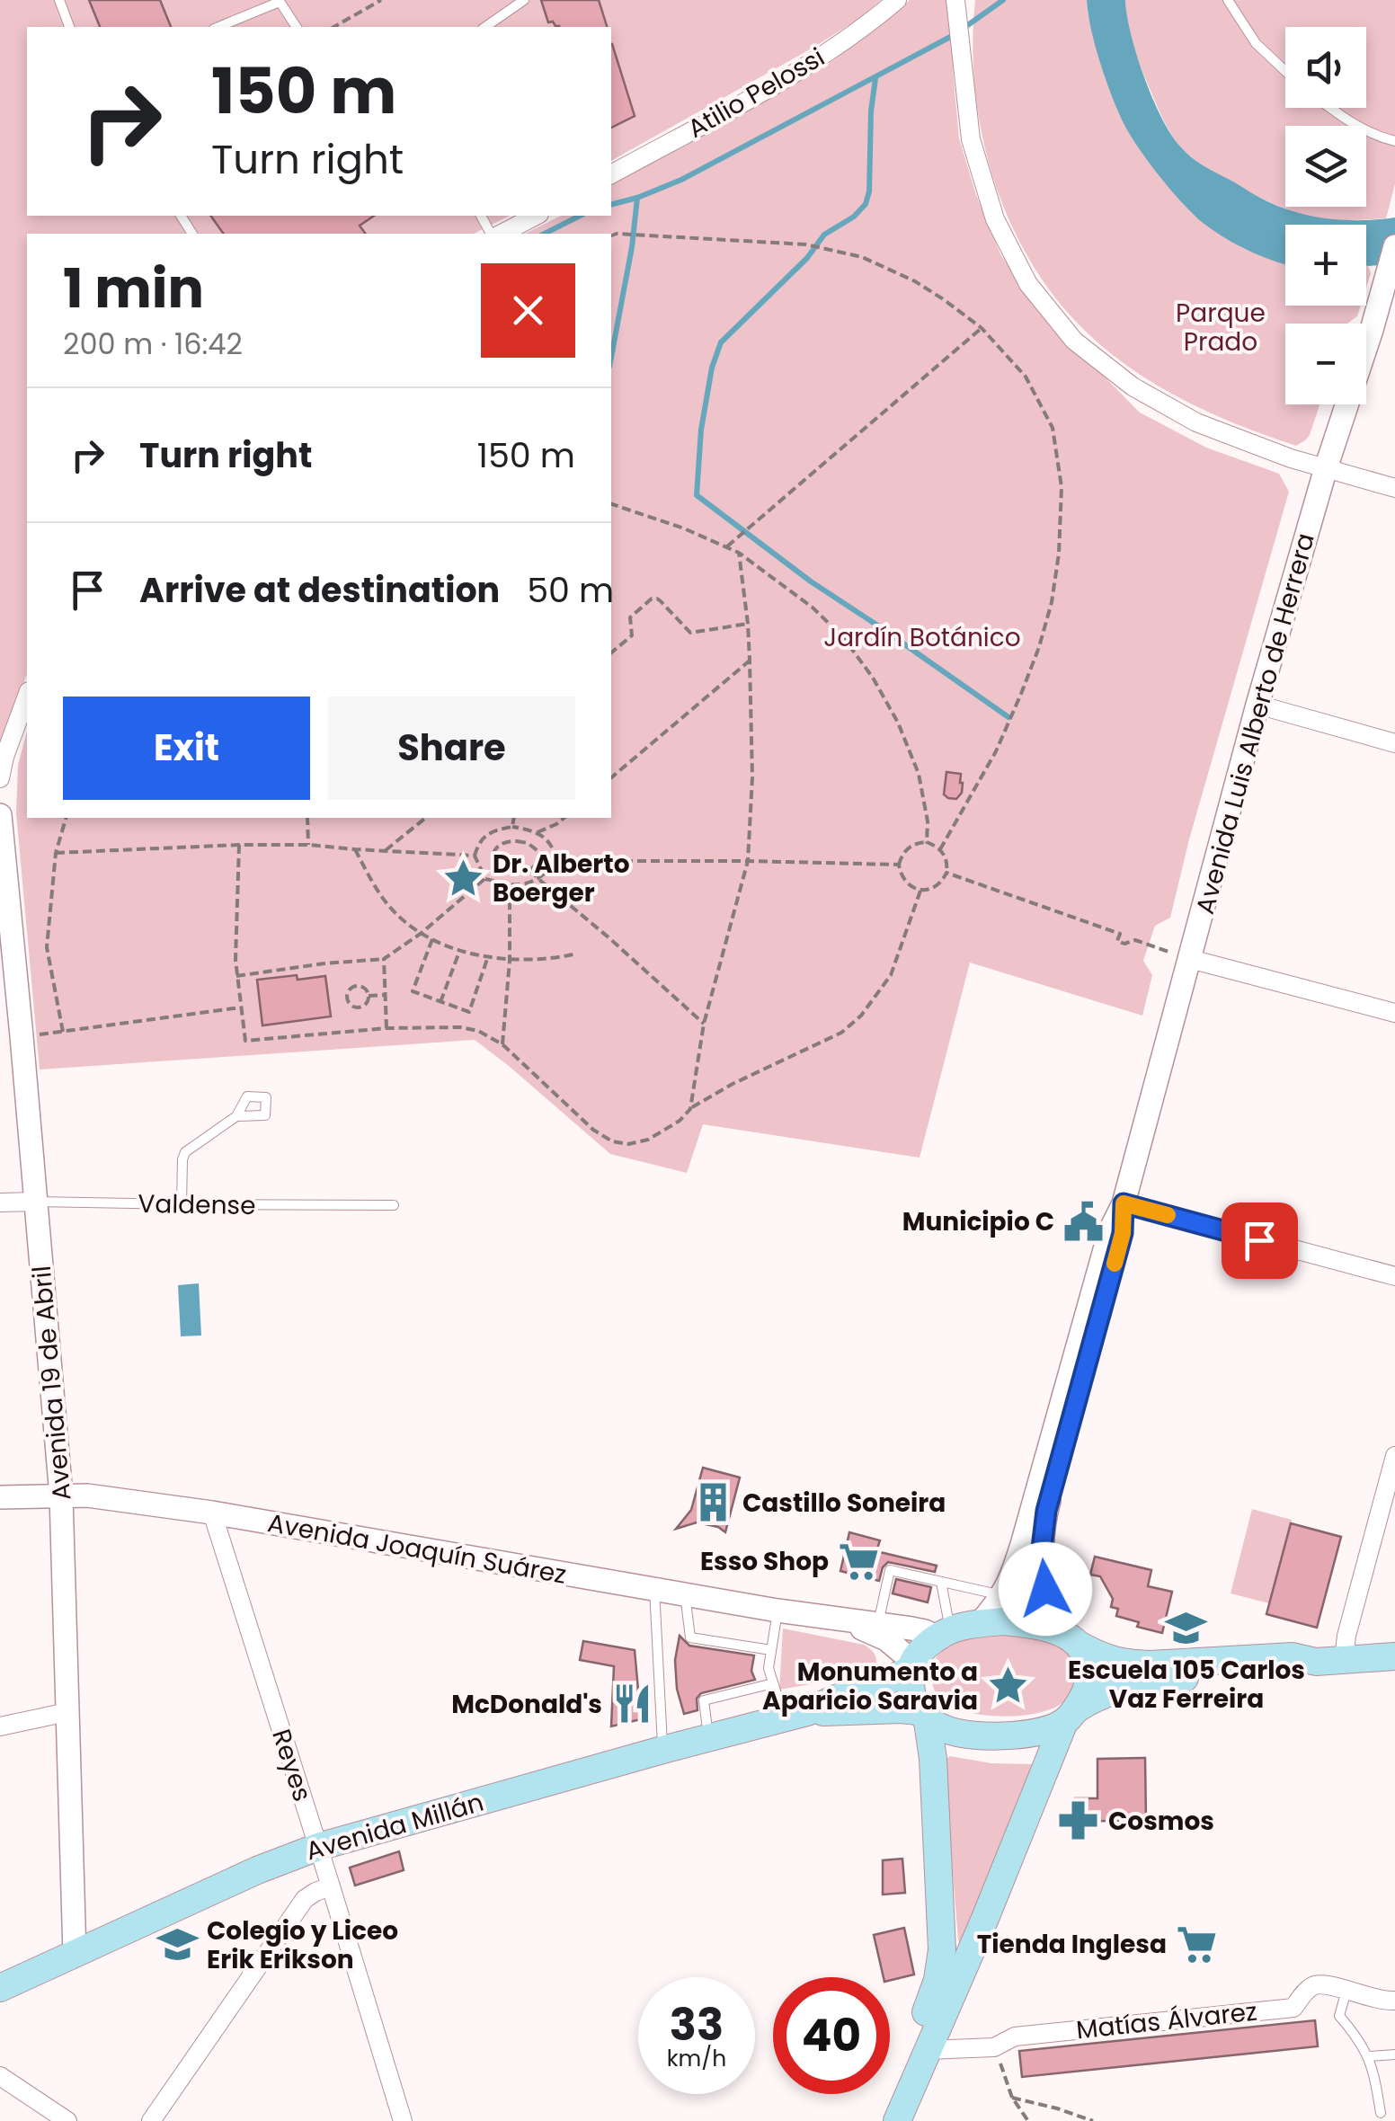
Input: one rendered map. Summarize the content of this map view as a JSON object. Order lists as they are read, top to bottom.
{
  "streets": {
    "main road": ["Avenida Millán"],
    "street": [
      "Atilio Pelossi",
      "Avenida Luis Alberto de Herrera",
      "Valdense",
      "Avenida 19 de Abril",
      "Avenida Joaquín Suárez",
      "Reyes",
      "Matías Álvarez"
    ]
  },
  "crossings": [
    ["Avenida Luis Alberto de Herrera", "Avenida Joaquín Suárez"],
    ["Avenida Luis Alberto de Herrera", "Avenida Millán"],
    ["Valdense", "Avenida 19 de Abril"],
    ["Avenida 19 de Abril", "Avenida Joaquín Suárez"],
    ["Avenida 19 de Abril", "Avenida Millán"],
    ["Avenida Joaquín Suárez", "Reyes"],
    ["Avenida Joaquín Suárez", "Avenida Millán"],
    ["Reyes", "Avenida Millán"]
  ],
  "parks": ["Parque Prado", "Jardín Botánico"],
  "places": {
    "place": ["Dr. Alberto Boerger", "Monumento a Aparicio Saravia"],
    "public building": ["Municipio C"],
    "building": ["Castillo Soneira"],
    "supermarket": ["Esso Shop", "Tienda Inglesa"],
    "school or university": ["Escuela 105 Carlos Vaz Ferreira", "Colegio y Liceo Erik Erikson"],
    "restaurant": ["McDonald's"],
    "pharmacy": ["Cosmos"]
  },
  "page": {
    "map_buttons": ["+", "−"],
    "turn": ["150 m", "Turn right"],
    "heading": ["1 min", "200 m · 16:42"],
    "list": [
      {
        "name": "Turn right",
        "value": "150 m"
      },
      {
        "name": "Arrive at destination",
        "value": "50 m"
      }
    ],
    "buttons": ["Exit", "Share"],
    "speed": "33 km/h",
    "limit": "40"
  }
}
